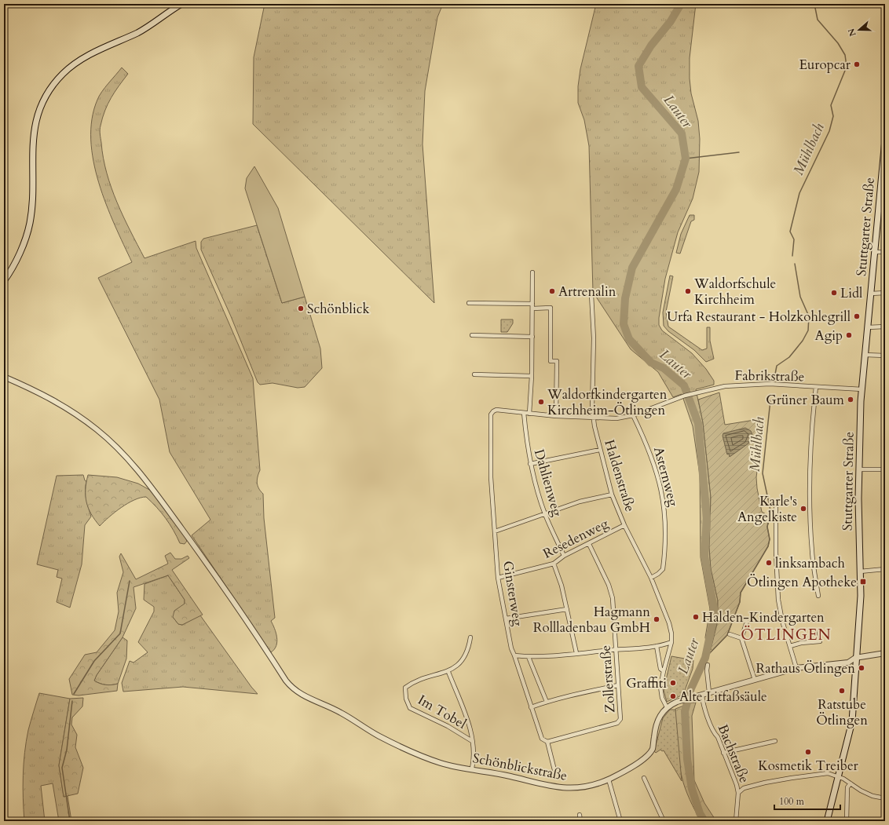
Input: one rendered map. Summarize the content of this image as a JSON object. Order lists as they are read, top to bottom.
{
  "streets": {
    "main road": ["Stuttgarter Straße"],
    "street": [
      "Fabrikstraße",
      "Haldenstraße",
      "Asternweg",
      "Dahlienweg",
      "Resedenweg",
      "Ginsterweg",
      "Zollerstraße",
      "Im Tobel",
      "Bachstraße",
      "Schönblickstraße"
    ]
  },
  "crossings": [
    ["Stuttgarter Straße", "Fabrikstraße"],
    ["Fabrikstraße", "Asternweg"],
    ["Haldenstraße", "Asternweg"],
    ["Haldenstraße", "Resedenweg"],
    ["Haldenstraße", "Schönblickstraße"],
    ["Dahlienweg", "Resedenweg"],
    ["Dahlienweg", "Ginsterweg"],
    ["Resedenweg", "Ginsterweg"],
    ["Resedenweg", "Zollerstraße"],
    ["Ginsterweg", "Zollerstraße"],
    ["Im Tobel", "Schönblickstraße"]
  ],
  "districts": ["ÖTLINGEN"],
  "water": ["Lauter", "Mühlbach"],
  "places": {
    "other": [
      "Europcar",
      "Artrenalin",
      "Waldorfschule Kirchheim",
      "Lidl",
      "Schönblick",
      "Urfa Restaurant - Holzkohlegrill",
      "Agip",
      "Grüner Baum",
      "Waldorfkindergarten Kirchheim-Ötlingen",
      "Karle's Angelkiste",
      "linksambach",
      "Halden-Kindergarten",
      "Hagmann Rollladenbau GmbH",
      "Rathaus Ötlingen",
      "Graffiti",
      "Ratstube Ötlingen",
      "Alte Litfaßsäule",
      "Kosmetik Treiber"
    ],
    "transit": ["Ötlingen Apotheke"]
  },
  "scale_bar": "100 m",
  "north": "left"
}
